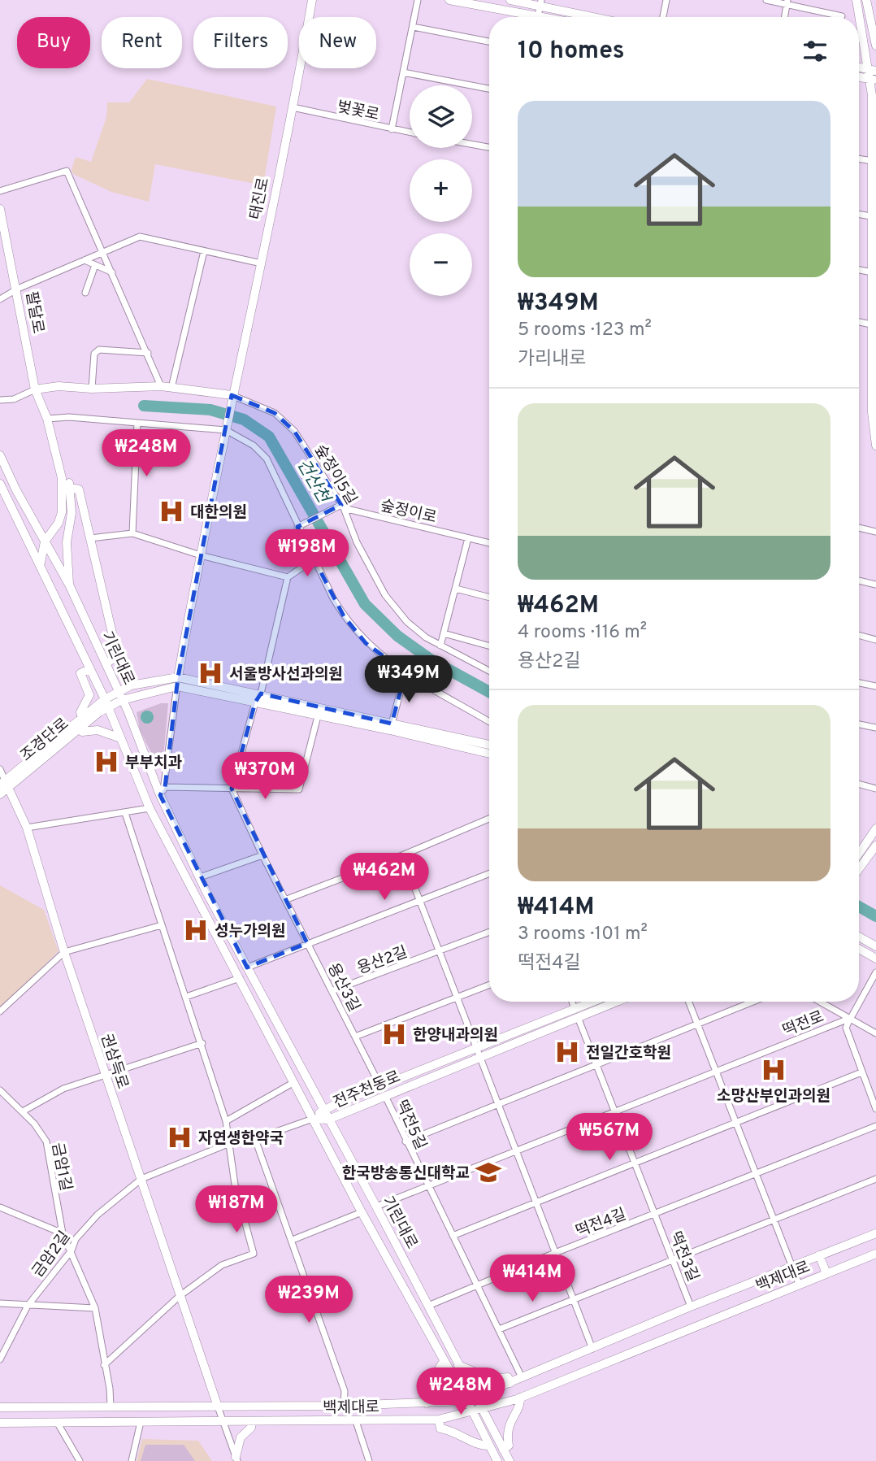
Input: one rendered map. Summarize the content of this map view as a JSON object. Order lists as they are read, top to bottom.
{
  "streets": {
    "street": [
      "벚꽃로",
      "태진로",
      "팔달로",
      "숲정이5길",
      "숲정이로",
      "기린대로",
      "조경단로",
      "용산2길",
      "용산3길",
      "떡전로",
      "권삼득로",
      "전주천동로",
      "떡전5길",
      "금암1길",
      "떡전4길",
      "금암2길",
      "떡전3길",
      "백제대로"
    ]
  },
  "crossings": [
    ["벚꽃로", "태진로"],
    ["태진로", "숲정이5길"],
    ["팔달로", "기린대로"],
    ["숲정이5길", "숲정이로"],
    ["기린대로", "조경단로"],
    ["기린대로", "전주천동로"],
    ["기린대로", "떡전4길"],
    ["기린대로", "백제대로"],
    ["조경단로", "권삼득로"],
    ["용산2길", "용산3길"],
    ["용산3길", "전주천동로"],
    ["떡전로", "떡전3길"],
    ["권삼득로", "금암2길"],
    ["권삼득로", "백제대로"],
    ["전주천동로", "떡전5길"],
    ["전주천동로", "떡전3길"],
    ["떡전5길", "떡전4길"],
    ["떡전5길", "백제대로"],
    ["금암1길", "금암2길"],
    ["떡전4길", "떡전3길"],
    ["떡전3길", "백제대로"]
  ],
  "water": ["건산천"],
  "places": {
    "hospital": [
      "대한의원",
      "서울방사선과의원",
      "부부치과",
      "성누가의원",
      "한양내과의원",
      "전일간호학원",
      "소망산부인과의원",
      "자연생한약국"
    ],
    "school or university": ["한국방송통신대학교"]
  },
  "page": {
    "chip": [
      "Buy",
      "Rent",
      "Filters",
      "New"
    ],
    "heading": "10 homes",
    "map_buttons": ["+", "−"],
    "list": [
      {
        "name": "₩349M",
        "note": "5 rooms · 123 m² · 가리내로"
      },
      {
        "name": "₩462M",
        "note": "4 rooms · 116 m² · 용산2길"
      },
      {
        "name": "₩414M",
        "note": "3 rooms · 101 m² · 떡전4길"
      }
    ],
    "price": [
      "₩248M",
      "₩198M",
      "₩349M",
      "₩370M",
      "₩462M",
      "₩567M",
      "₩187M",
      "₩414M",
      "₩239M",
      "₩248M"
    ]
  }
}
